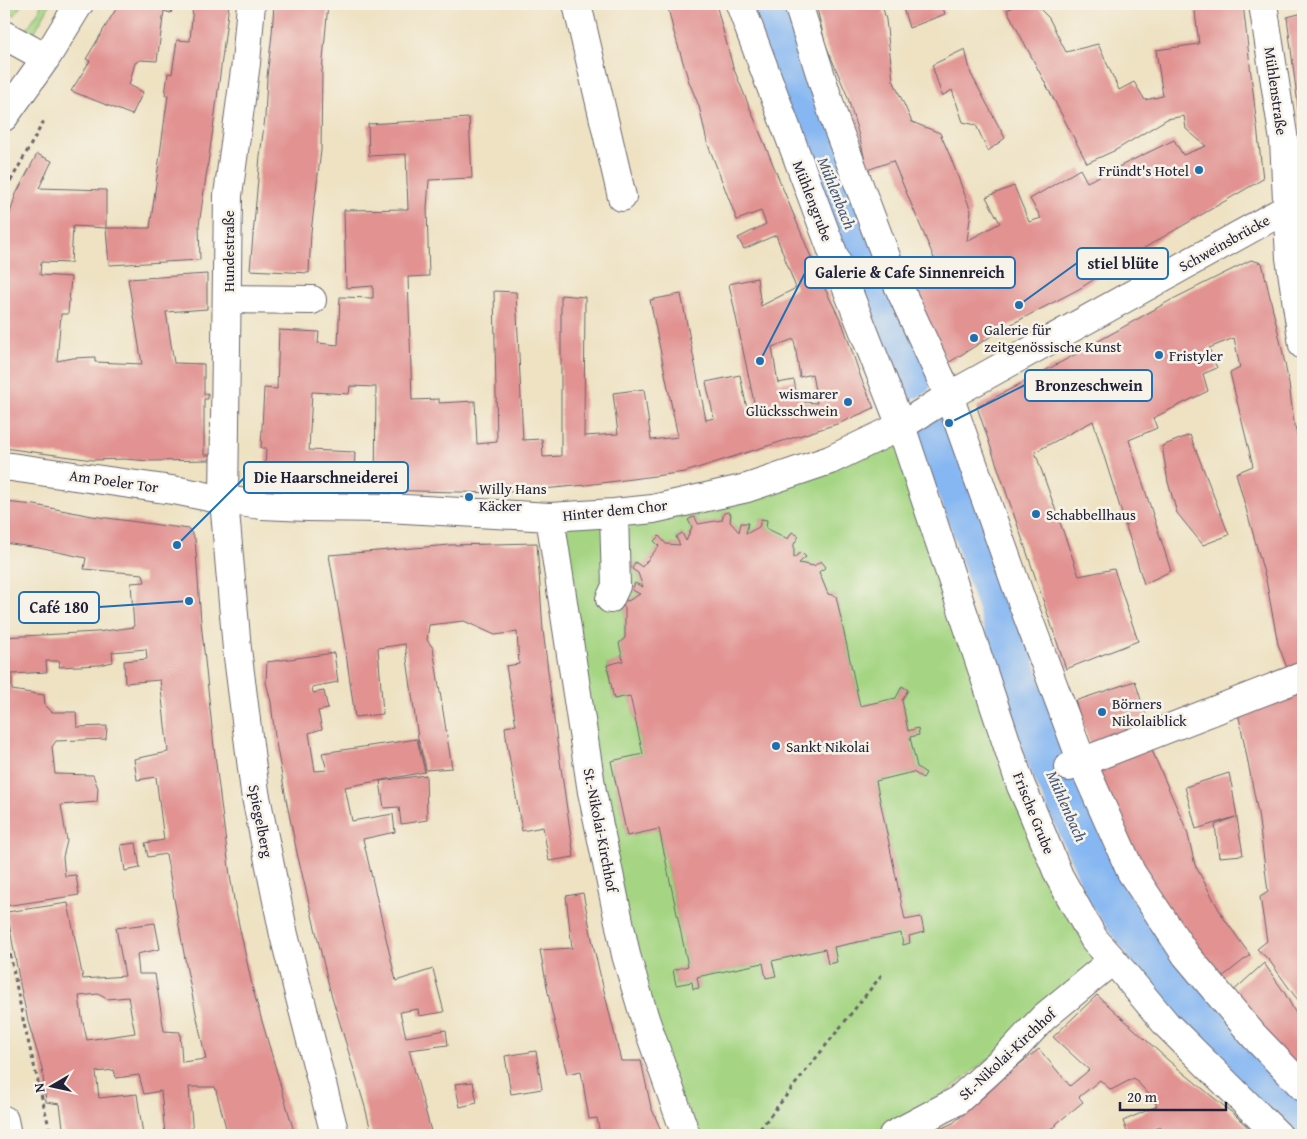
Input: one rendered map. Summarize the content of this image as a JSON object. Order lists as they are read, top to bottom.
{
  "streets": {
    "street": [
      "Mühlenstraße",
      "Mühlengrube",
      "Schweinsbrücke",
      "Hundestraße",
      "Am Poeler Tor",
      "Hinter dem Chor",
      "Frische Grube",
      "Spiegelberg",
      "St.-Nikolai-Kirchhof"
    ]
  },
  "crossings": [
    ["Mühlenstraße", "Schweinsbrücke"],
    ["Mühlengrube", "Schweinsbrücke"],
    ["Mühlengrube", "Hinter dem Chor"],
    ["Mühlengrube", "Frische Grube"],
    ["Schweinsbrücke", "Hinter dem Chor"],
    ["Schweinsbrücke", "Frische Grube"],
    ["Hundestraße", "Am Poeler Tor"],
    ["Hundestraße", "Hinter dem Chor"],
    ["Hundestraße", "Spiegelberg"],
    ["Am Poeler Tor", "Hinter dem Chor"],
    ["Am Poeler Tor", "Spiegelberg"],
    ["Hinter dem Chor", "Frische Grube"],
    ["Hinter dem Chor", "Spiegelberg"],
    ["Hinter dem Chor", "St.-Nikolai-Kirchhof"],
    ["Frische Grube", "St.-Nikolai-Kirchhof"]
  ],
  "water": ["Mühlenbach"],
  "places": [
    "Fründt's Hotel",
    "stiel blüte",
    "Galerie für zeitgenössische Kunst",
    "Fristyler",
    "Galerie & Cafe Sinnenreich",
    "wismarer Glücksschwein",
    "Bronzeschwein",
    "Willy Hans Käcker",
    "Schabbellhaus",
    "Die Haarschneiderei",
    "Café 180",
    "Börners Nikolaiblick",
    "Sankt Nikolai"
  ],
  "scale_bar": "20 m",
  "north": "left"
}
